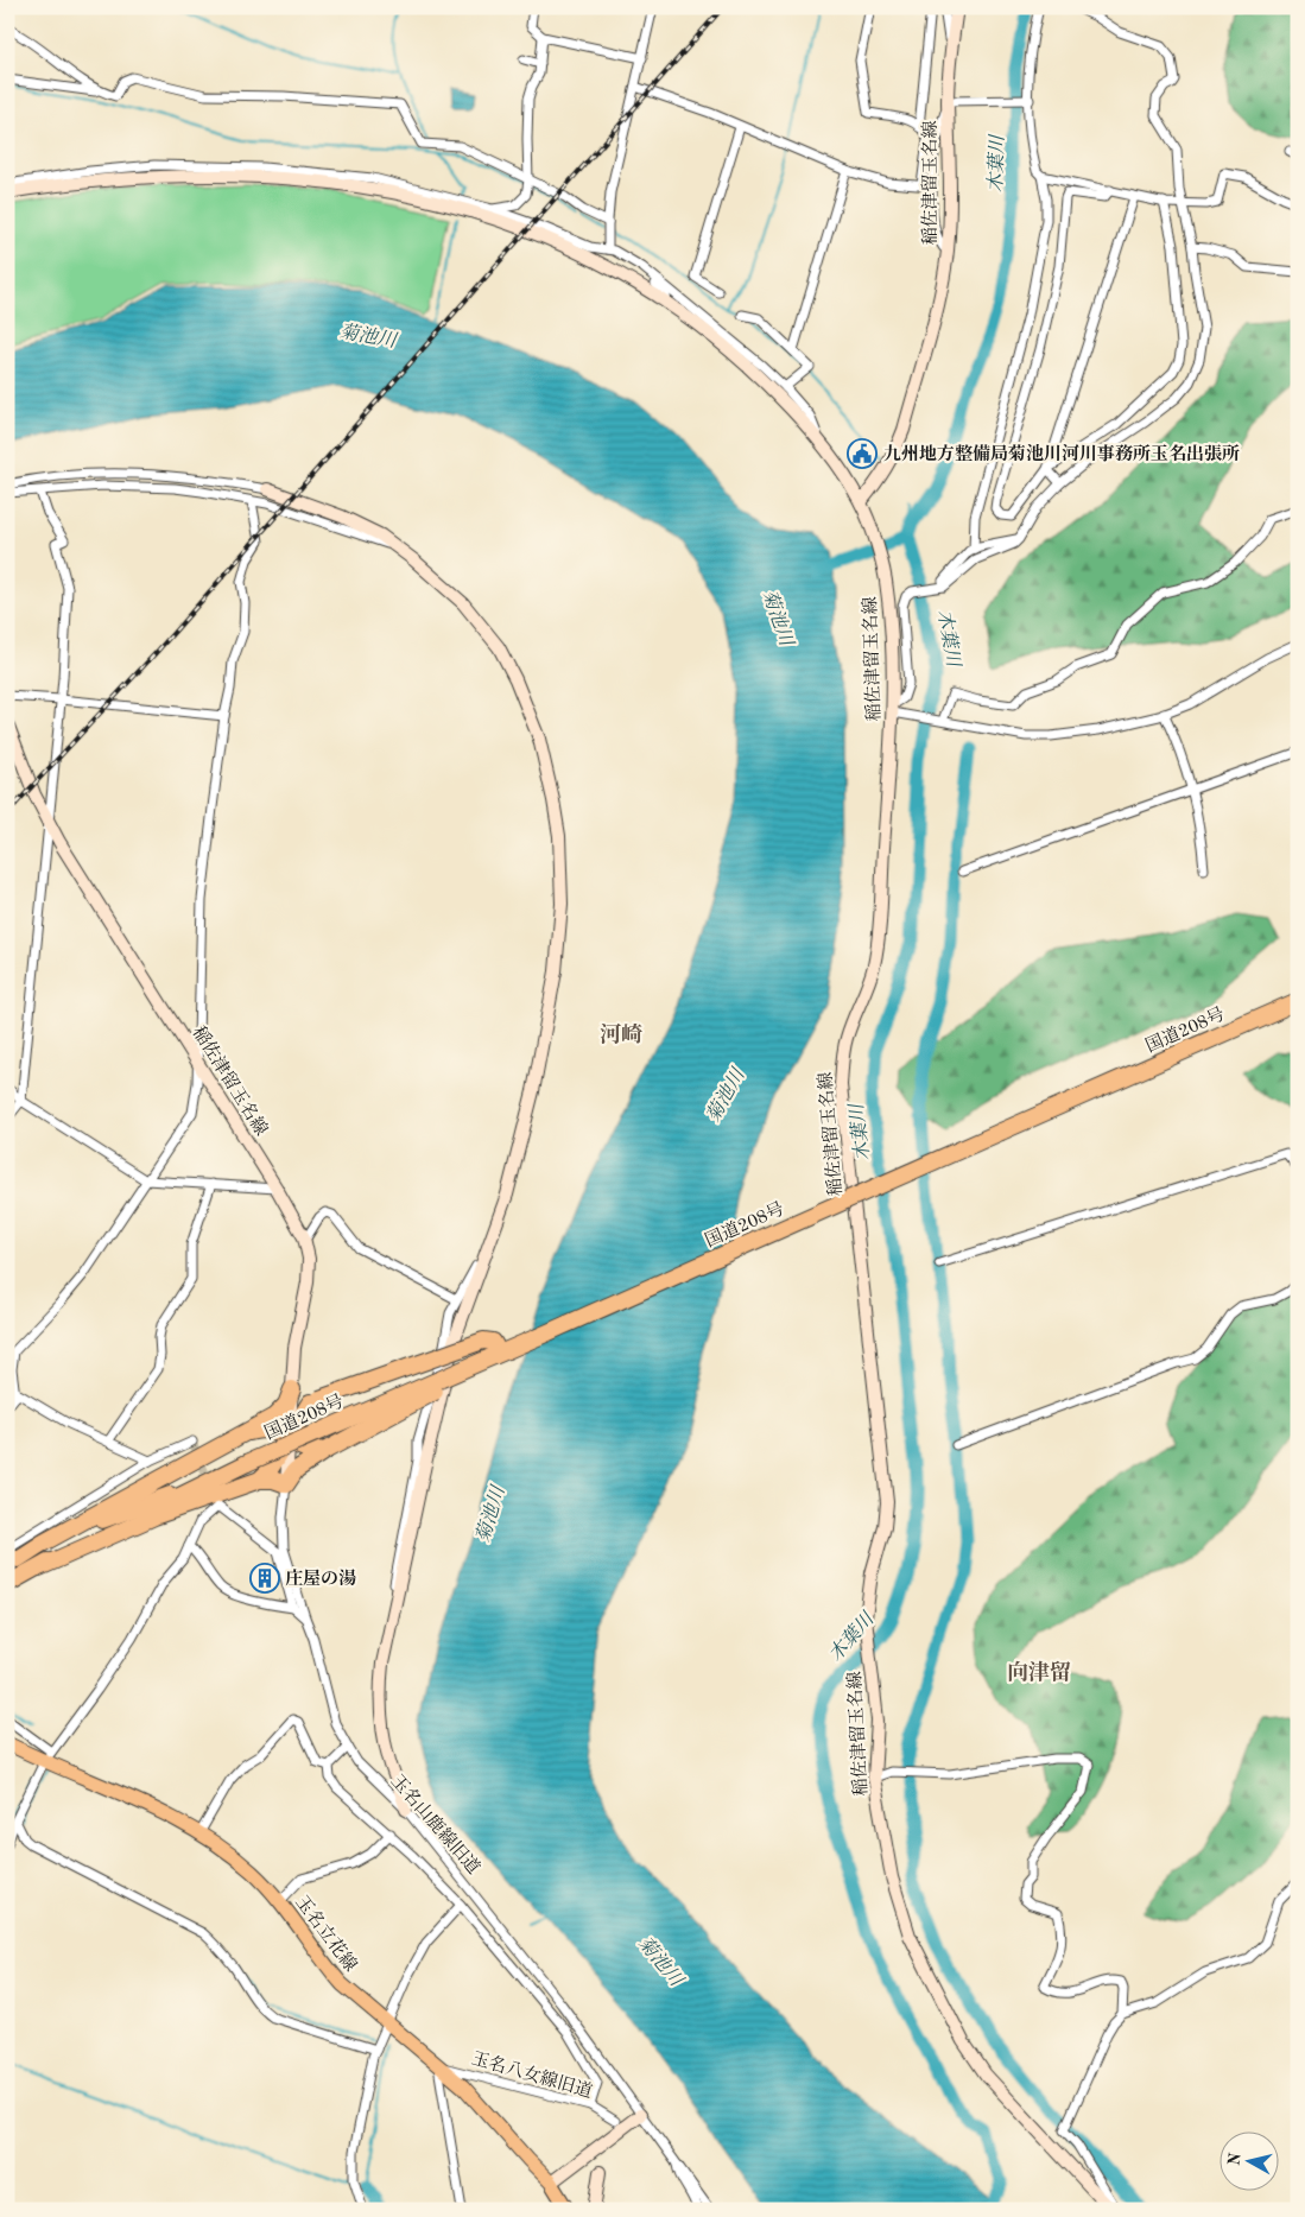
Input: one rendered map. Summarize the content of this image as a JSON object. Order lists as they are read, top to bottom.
{
  "streets": {
    "highway": ["国道208号"],
    "main road": ["稲佐津留玉名線", "玉名立花線"],
    "street": ["玉名山鹿線旧道", "玉名八女線旧道"]
  },
  "crossings": [
    ["稲佐津留玉名線", "玉名山鹿線旧道"],
    ["玉名立花線", "玉名八女線旧道"]
  ],
  "districts": ["河崎", "向津留"],
  "water": ["木葉川", "菊池川"],
  "places": {
    "public building": ["九州地方整備局菊池川河川事務所玉名出張所"],
    "building": ["庄屋の湯"]
  },
  "north": "left"
}
